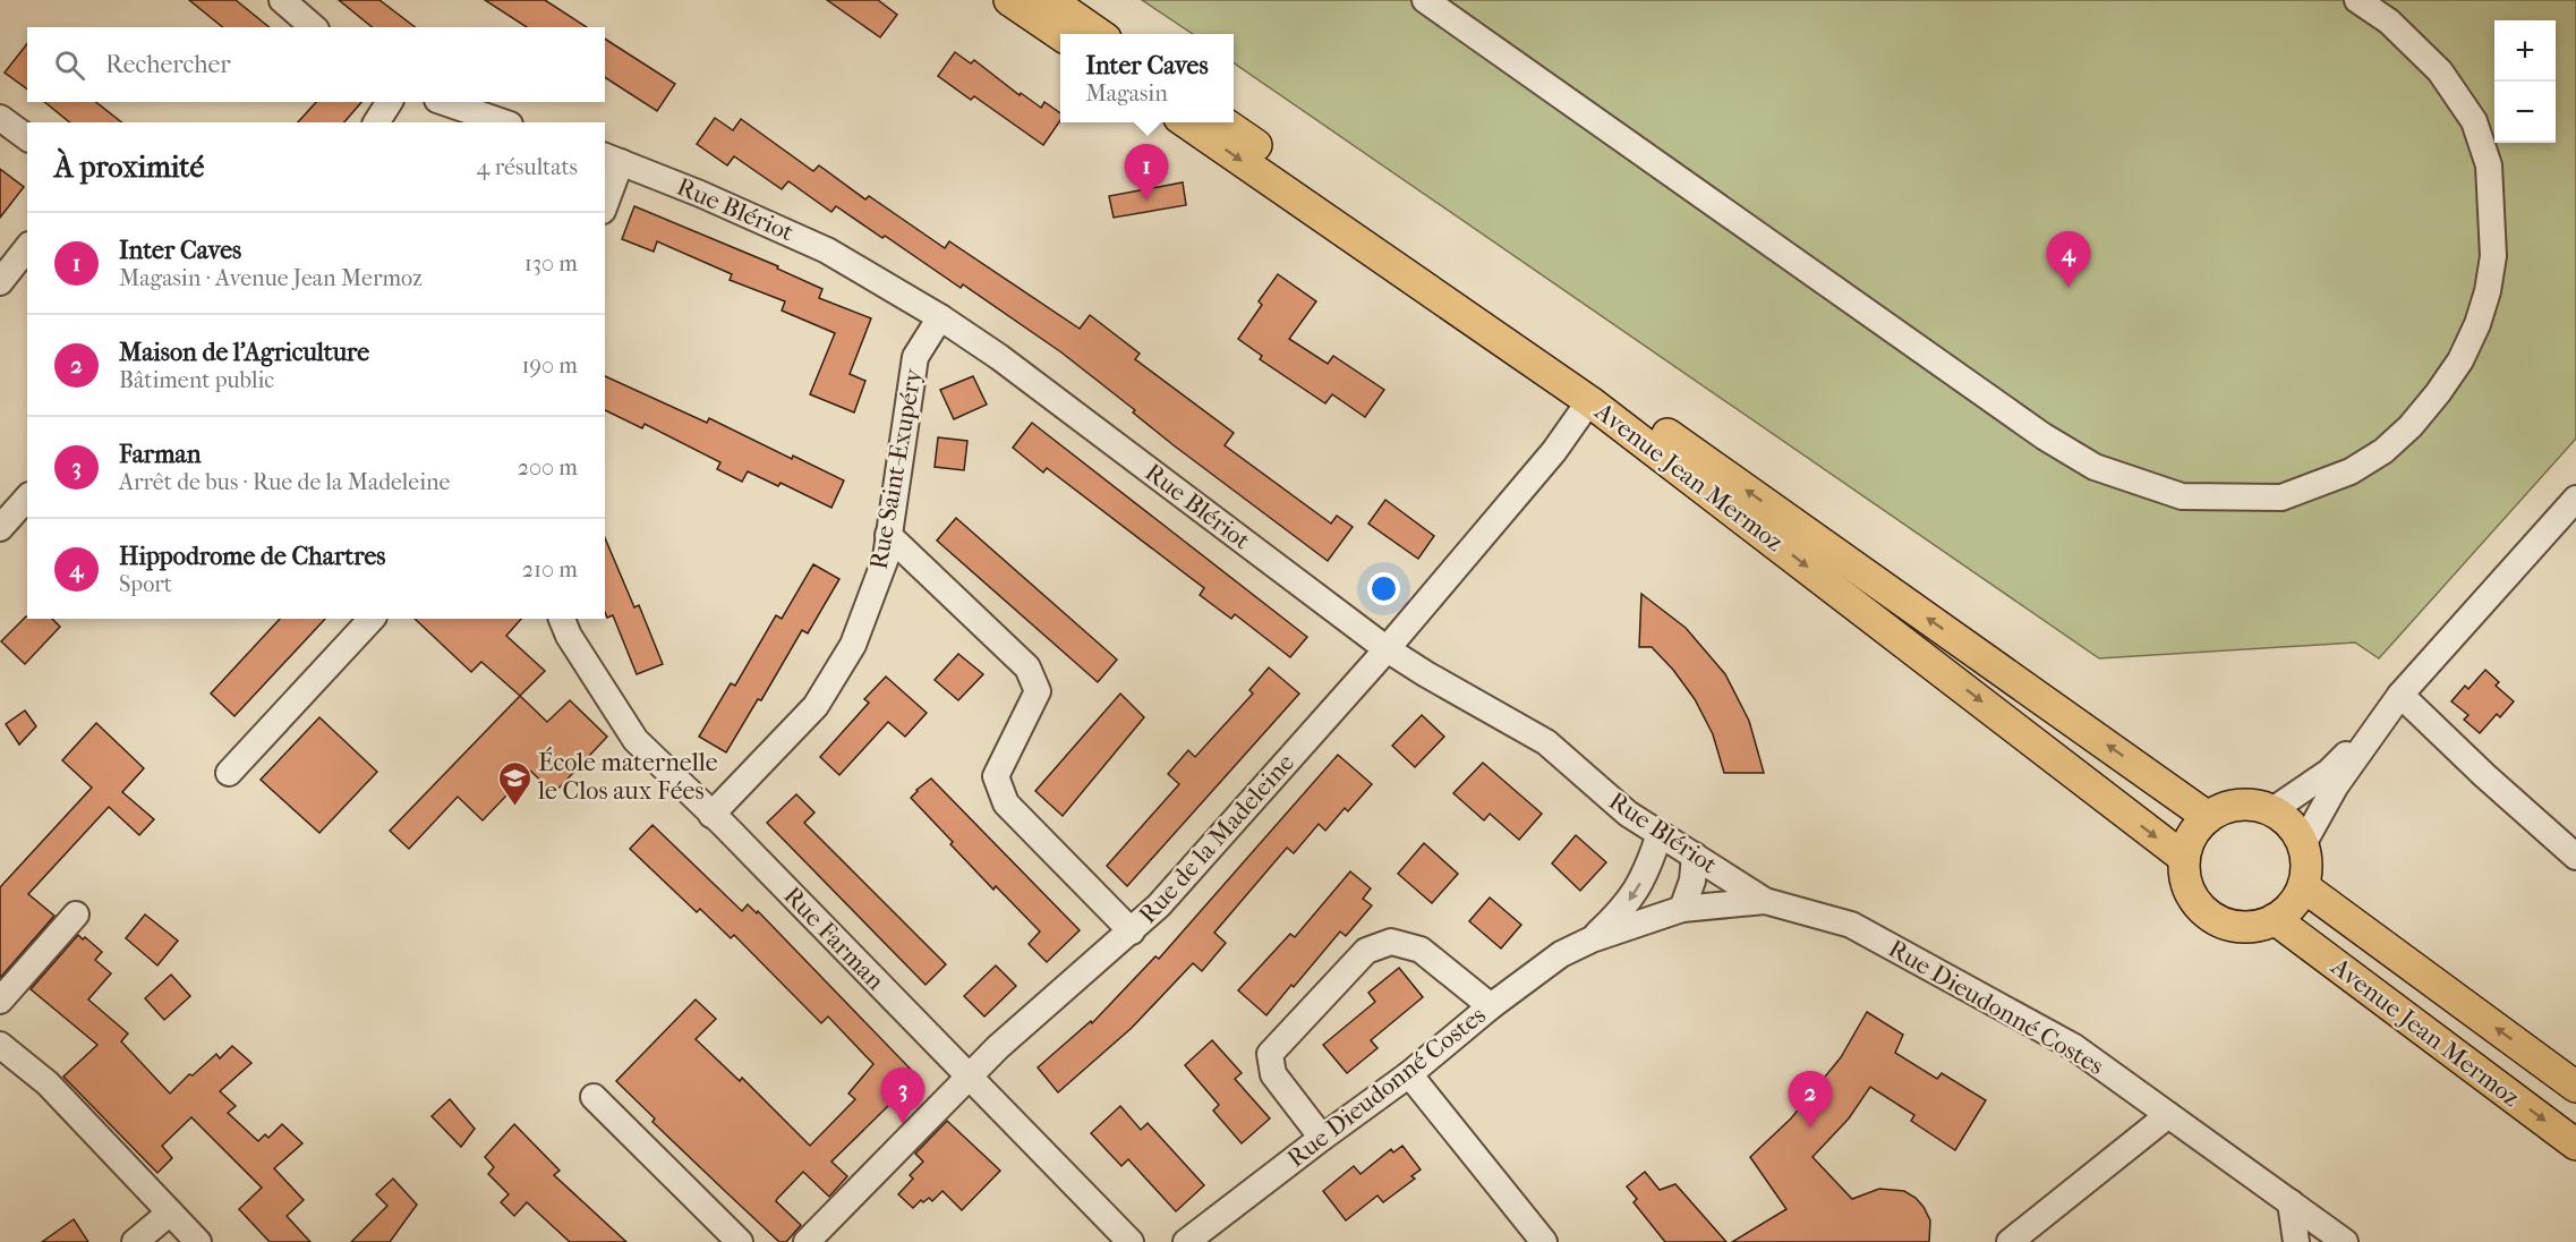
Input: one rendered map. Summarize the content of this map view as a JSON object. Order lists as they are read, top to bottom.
{
  "streets": {
    "main road": ["Avenue Jean Mermoz"],
    "street": [
      "Rue Blériot",
      "Rue Saint-Exupéry",
      "Rue de la Madeleine",
      "Rue Farman",
      "Rue Dieudonné Costes"
    ]
  },
  "crossings": [
    ["Rue Blériot", "Rue Saint-Exupéry"],
    ["Rue Blériot", "Rue de la Madeleine"],
    ["Rue Blériot", "Rue Dieudonné Costes"],
    ["Rue Saint-Exupéry", "Rue Farman"],
    ["Avenue Jean Mermoz", "Rue de la Madeleine"],
    ["Rue de la Madeleine", "Rue Farman"]
  ],
  "places": {
    "school or university": ["École maternelle le Clos aux Fées"]
  },
  "page": {
    "map_buttons": ["+", "−"],
    "search": "Rechercher",
    "popup": ["Inter Caves", "Magasin"],
    "heading": ["À proximité", "4 résultats"],
    "pins": [
      "1",
      "4",
      "3",
      "2"
    ],
    "list": [
      {
        "mark": "1",
        "name": "Inter Caves",
        "note": "Magasin · Avenue Jean Mermoz",
        "value": "130 m"
      },
      {
        "mark": "2",
        "name": "Maison de l'Agriculture",
        "note": "Bâtiment public",
        "value": "190 m"
      },
      {
        "mark": "3",
        "name": "Farman",
        "note": "Arrêt de bus · Rue de la Madeleine",
        "value": "200 m"
      },
      {
        "mark": "4",
        "name": "Hippodrome de Chartres",
        "note": "Sport",
        "value": "210 m"
      }
    ]
  }
}
